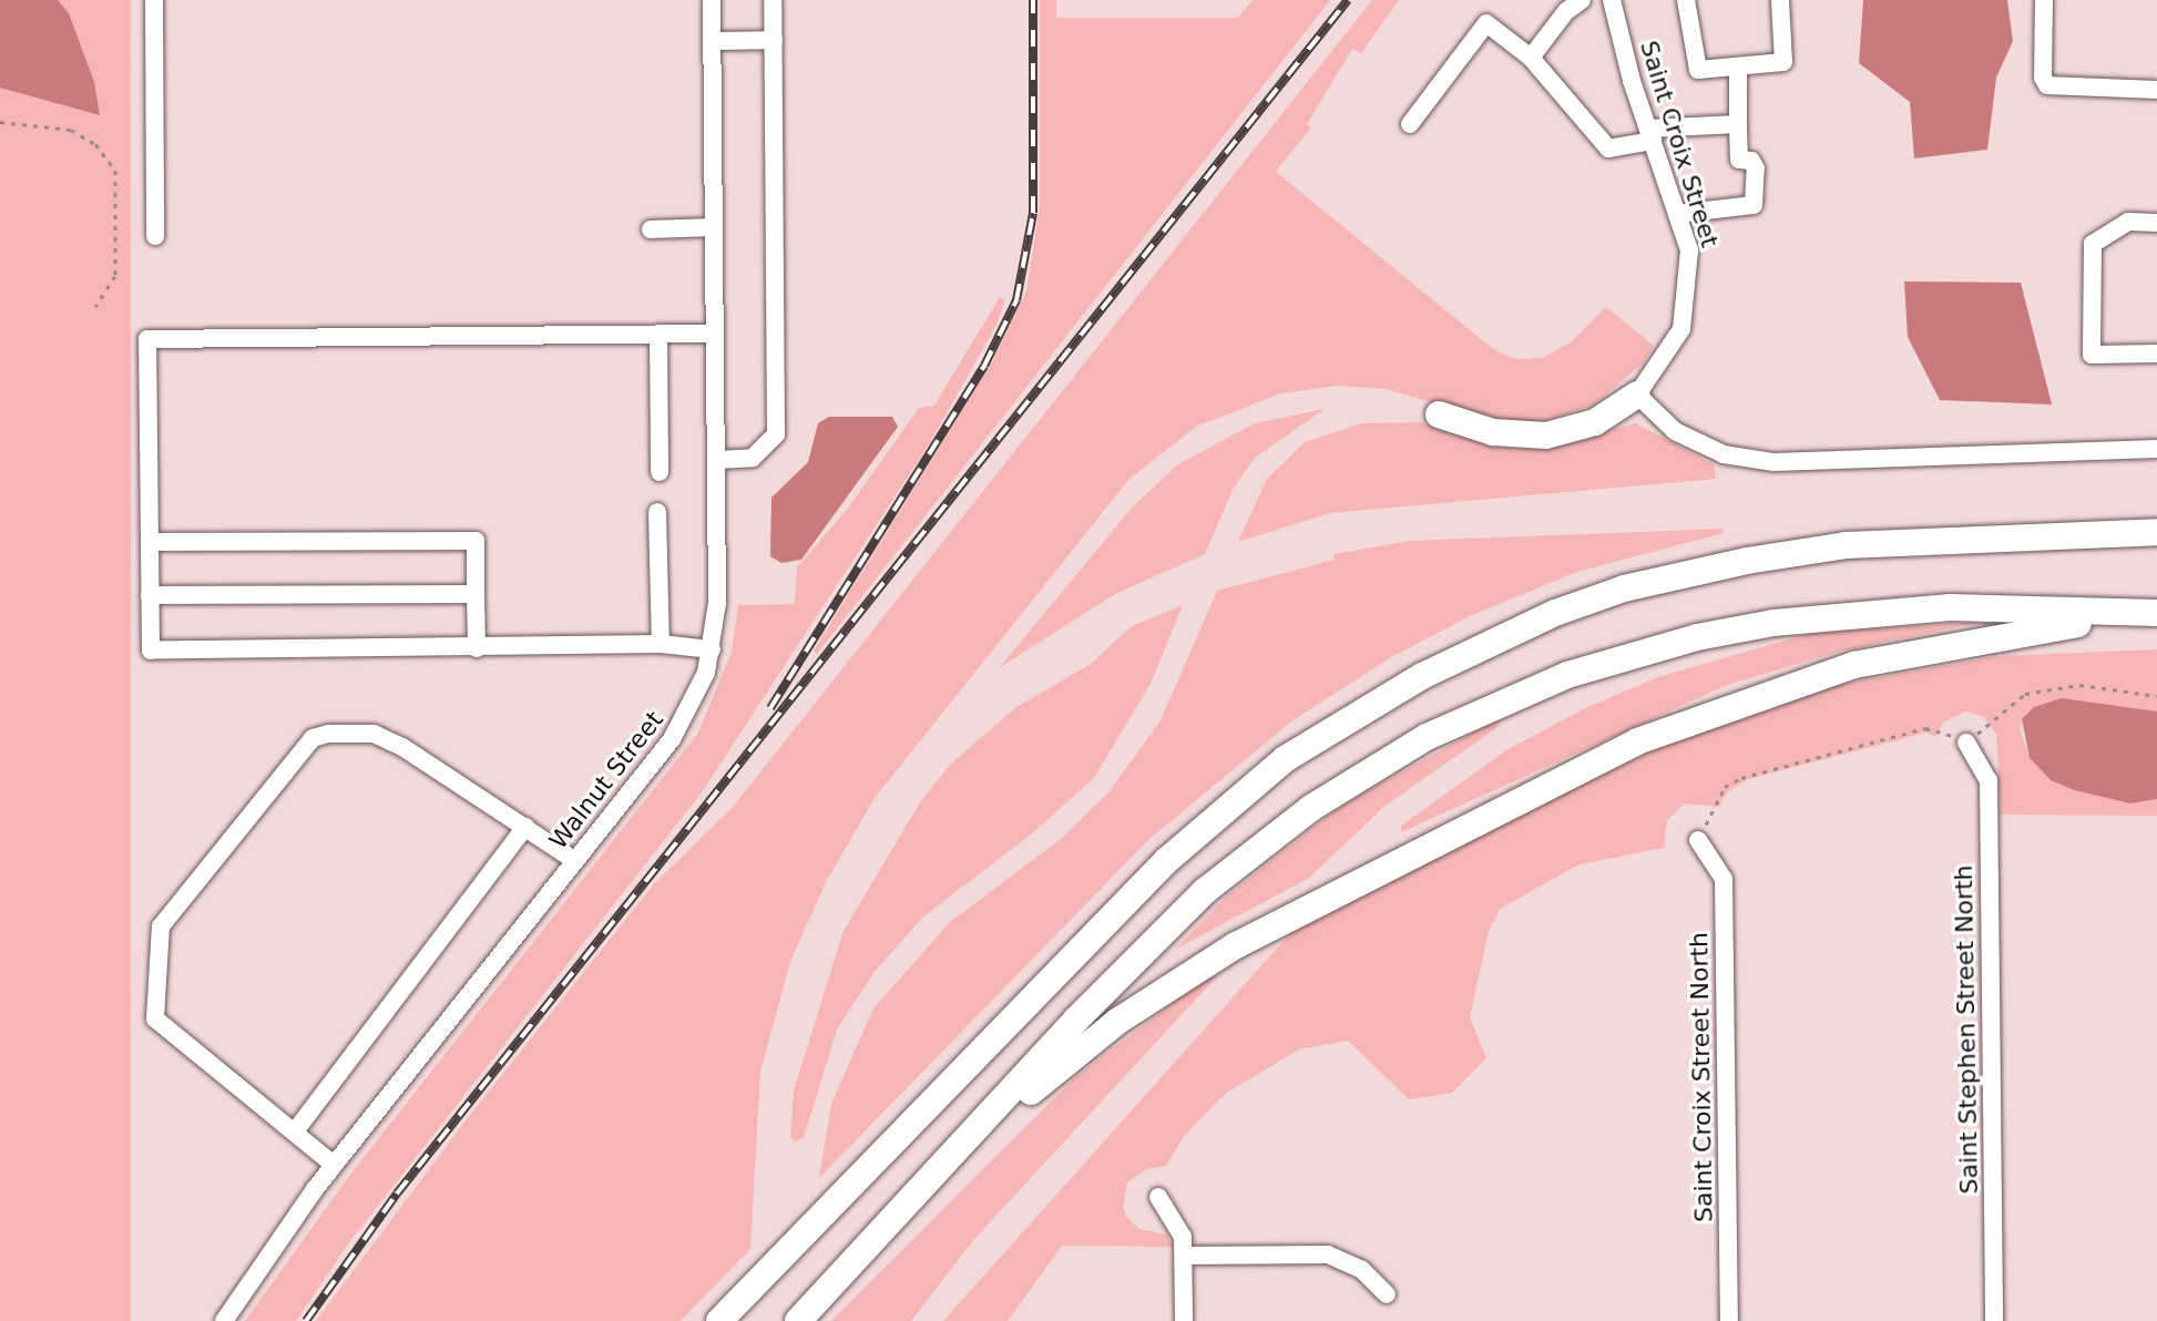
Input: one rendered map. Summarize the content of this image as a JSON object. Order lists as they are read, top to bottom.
{
  "streets": {
    "street": [
      "Saint Croix Street",
      "Walnut Street",
      "Saint Stephen Street North",
      "Saint Croix Street North"
    ]
  }
}
